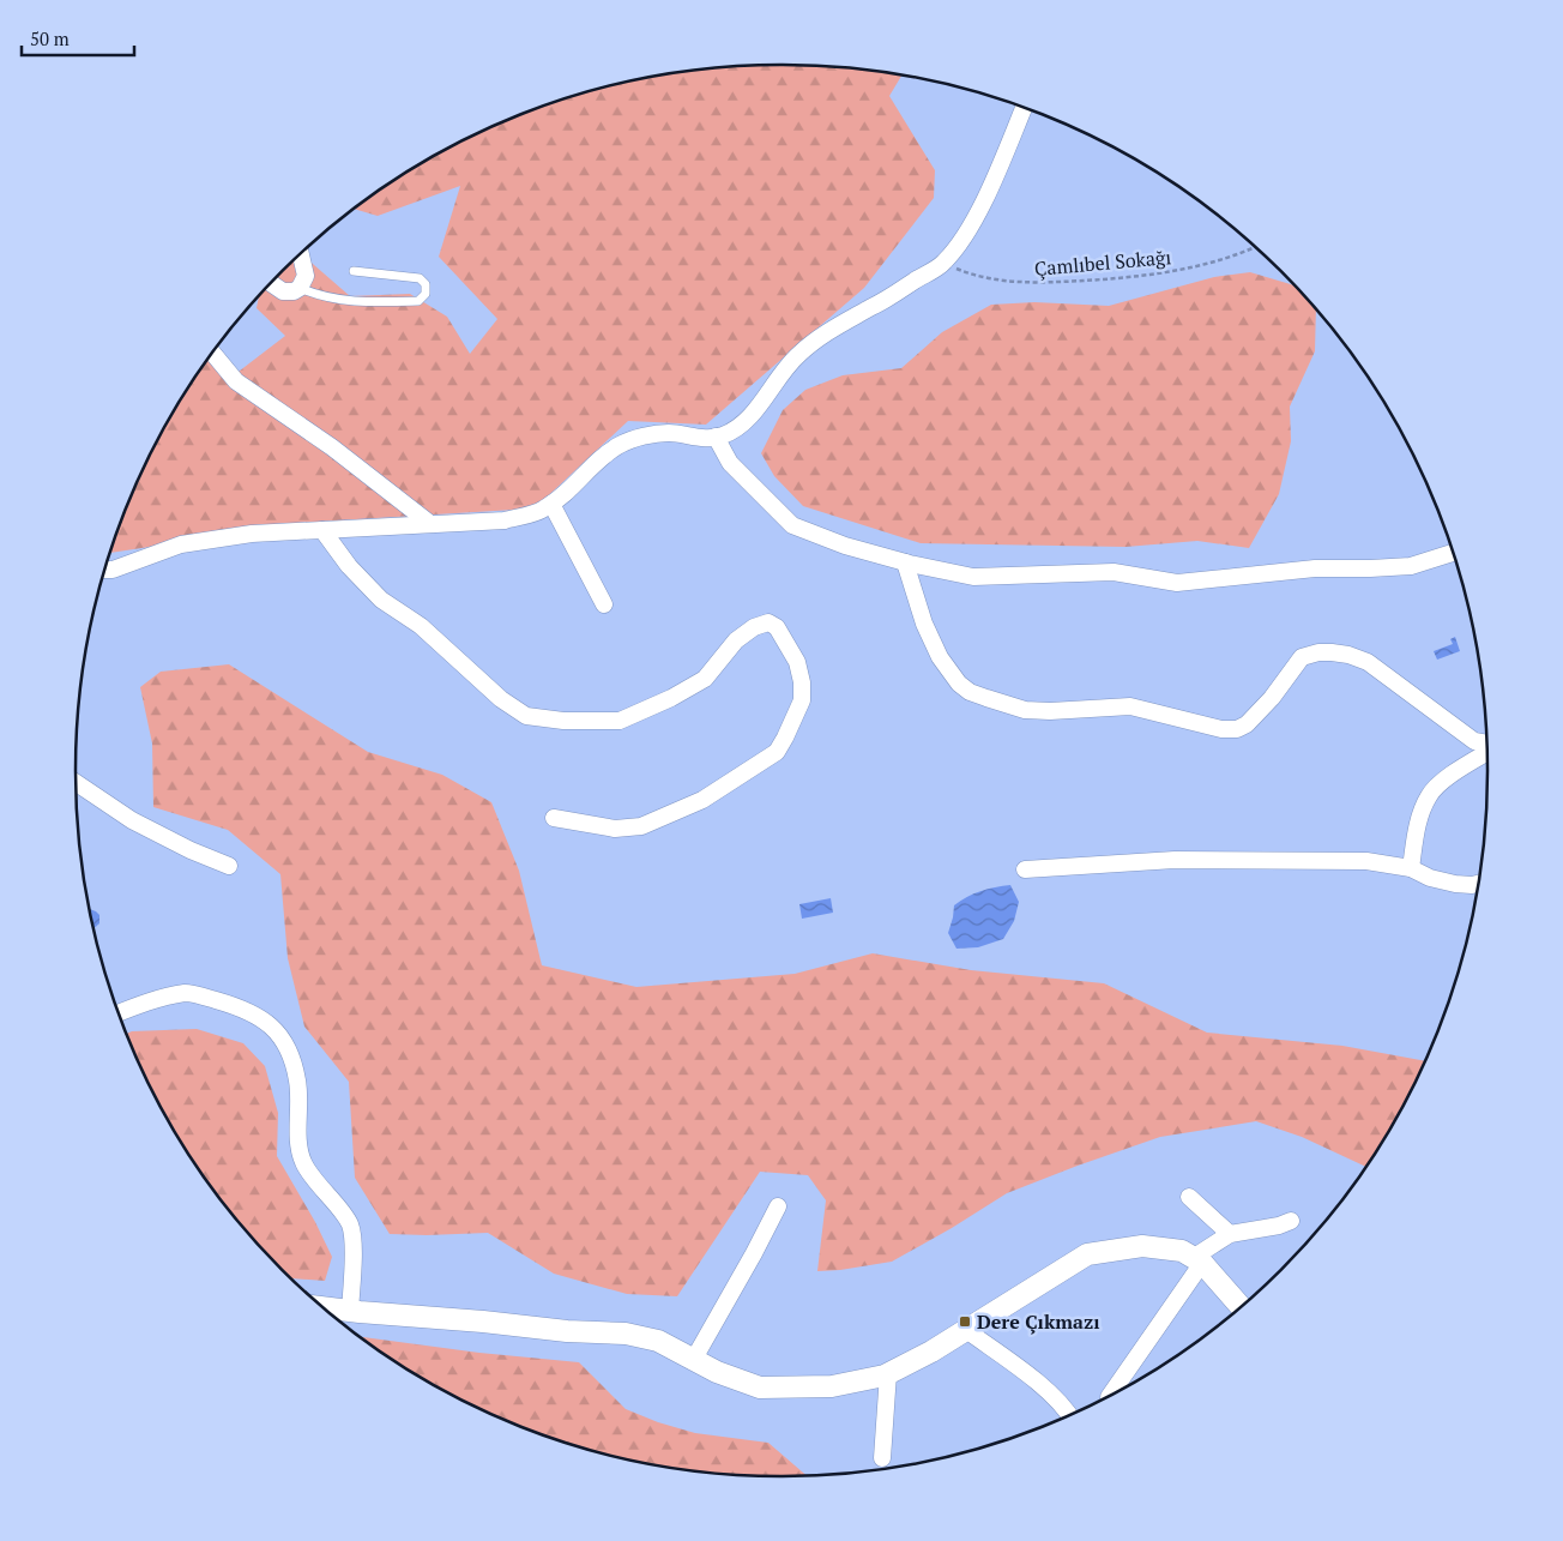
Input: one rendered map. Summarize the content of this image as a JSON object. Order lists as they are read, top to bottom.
{
  "streets": {
    "path": ["Çamlıbel Sokağı"]
  },
  "places": {
    "transit": ["Dere Çıkmazı"]
  },
  "scale_bar": "50 m"
}
